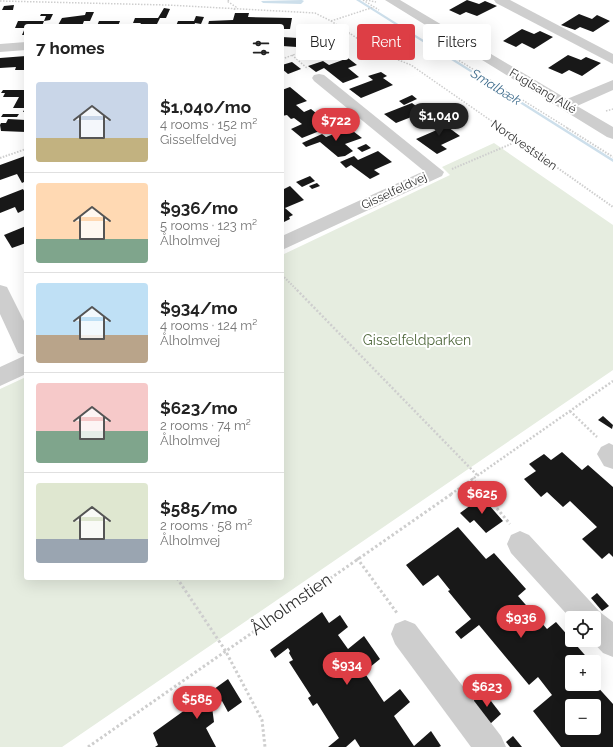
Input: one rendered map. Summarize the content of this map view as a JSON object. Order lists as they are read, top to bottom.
{
  "streets": {
    "street": ["Fuglsang Allé", "Gisselfeldvej"],
    "path": ["Nordveststien", "Ålholmstien"]
  },
  "water": ["Smalbæk"],
  "parks": ["Gisselfeldparken"],
  "page": {
    "chip": ["Buy", "Rent", "Filters"],
    "heading": "7 homes",
    "list": [
      {
        "name": "$1,040/mo",
        "note": "4 rooms · 152 m² · Gisselfeldvej"
      },
      {
        "name": "$936/mo",
        "note": "5 rooms · 123 m² · Ålholmvej"
      },
      {
        "name": "$934/mo",
        "note": "4 rooms · 124 m² · Ålholmvej"
      },
      {
        "name": "$623/mo",
        "note": "2 rooms · 74 m² · Ålholmvej"
      },
      {
        "name": "$585/mo",
        "note": "2 rooms · 58 m² · Ålholmvej"
      }
    ],
    "price": [
      "$1,040",
      "$722",
      "$625",
      "$936",
      "$934",
      "$623",
      "$585"
    ],
    "map_buttons": ["+", "−"]
  }
}
